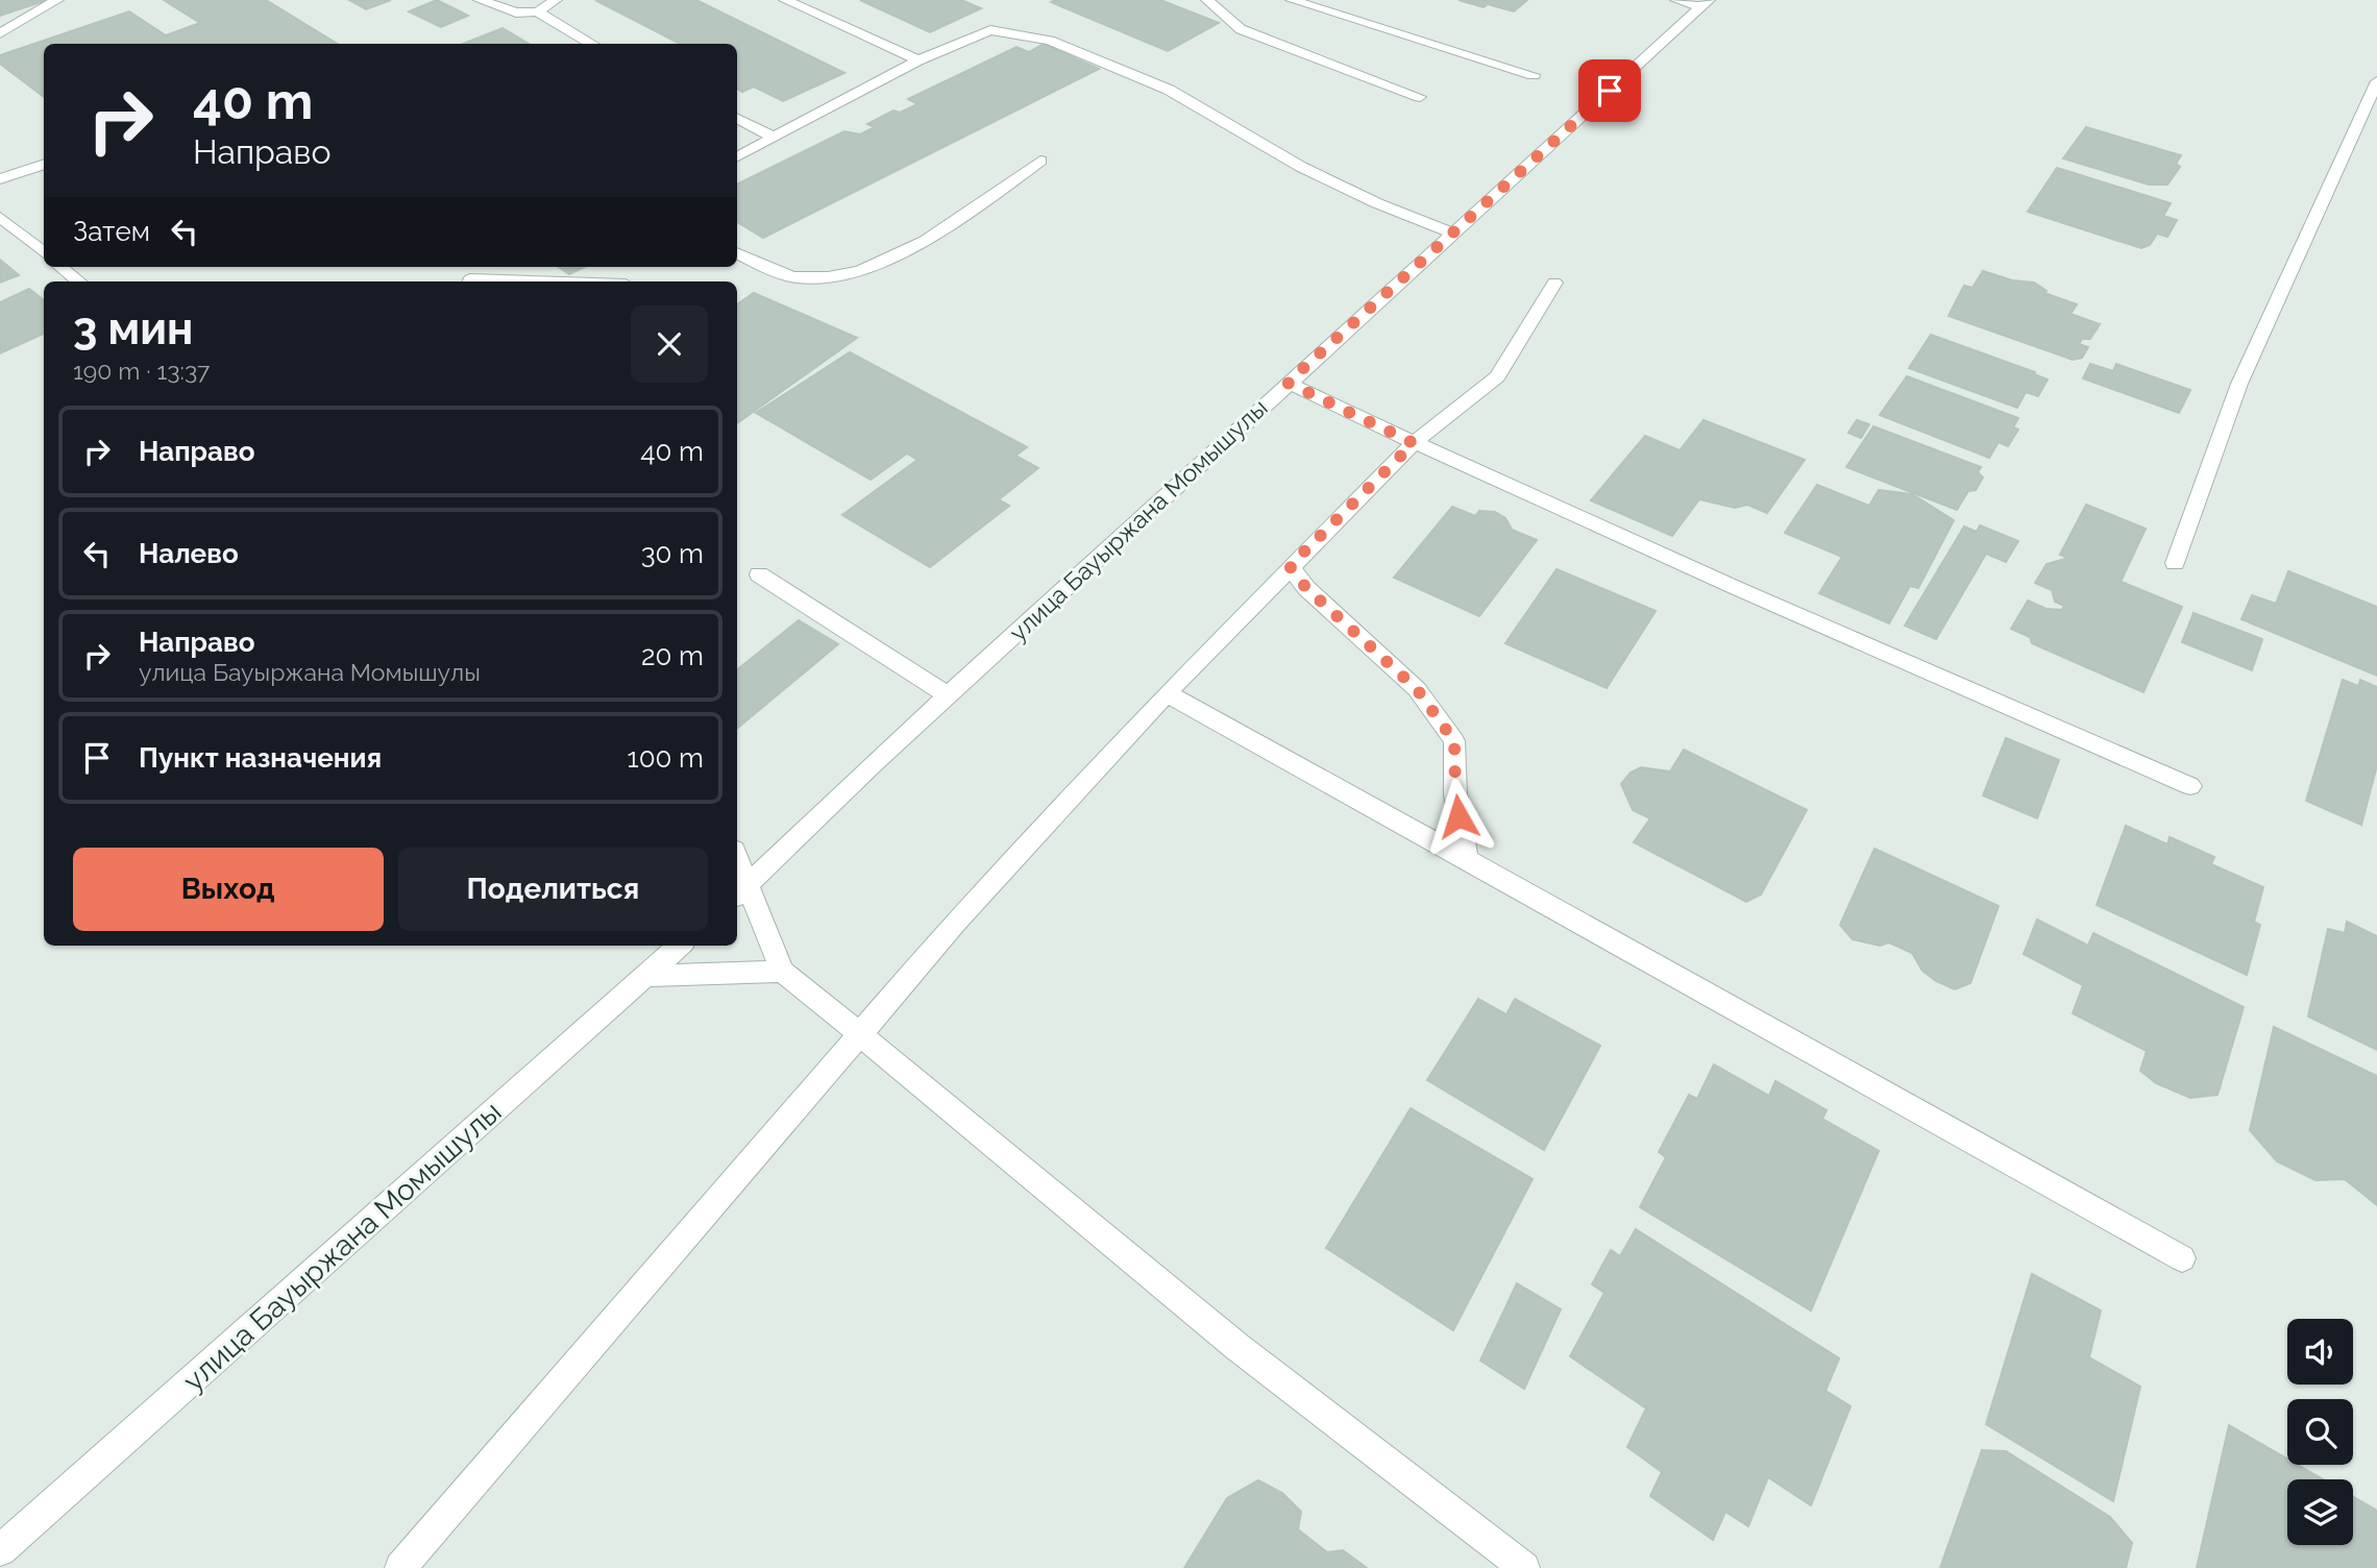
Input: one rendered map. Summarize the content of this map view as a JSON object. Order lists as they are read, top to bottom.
{
  "streets": {
    "street": ["улица Бауыржана Момышулы"]
  },
  "page": {
    "turn": ["40 m", "Направо"],
    "then": "Затем",
    "heading": ["3 мин", "190 m · 13:37"],
    "list": [
      {
        "name": "Направо",
        "value": "40 m"
      },
      {
        "name": "Налево",
        "value": "30 m"
      },
      {
        "name": "Направо",
        "note": "улица Бауыржана Момышулы",
        "value": "20 m"
      },
      {
        "name": "Пункт назначения",
        "value": "100 m"
      }
    ],
    "buttons": ["Выход", "Поделиться"]
  }
}
